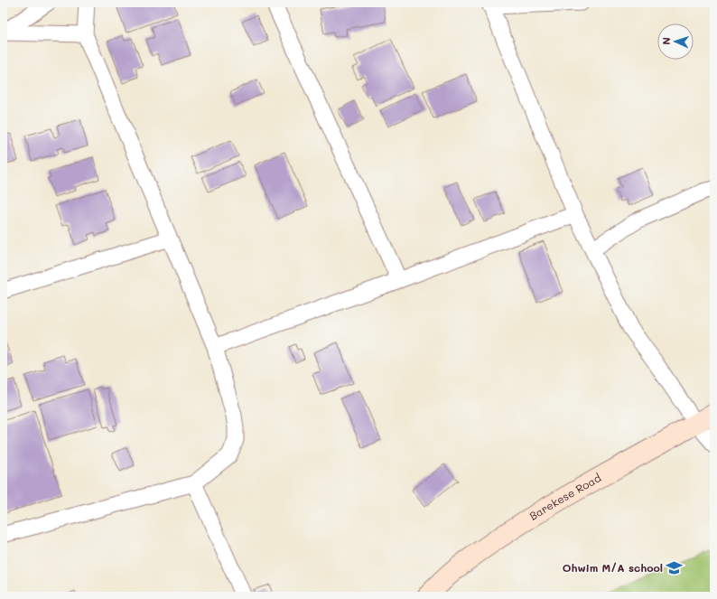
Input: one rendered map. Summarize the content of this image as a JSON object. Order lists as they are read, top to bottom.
{
  "streets": {
    "main road": ["Barekese Road"]
  },
  "places": {
    "school or university": ["Ohwim M/A school"]
  },
  "north": "left"
}
